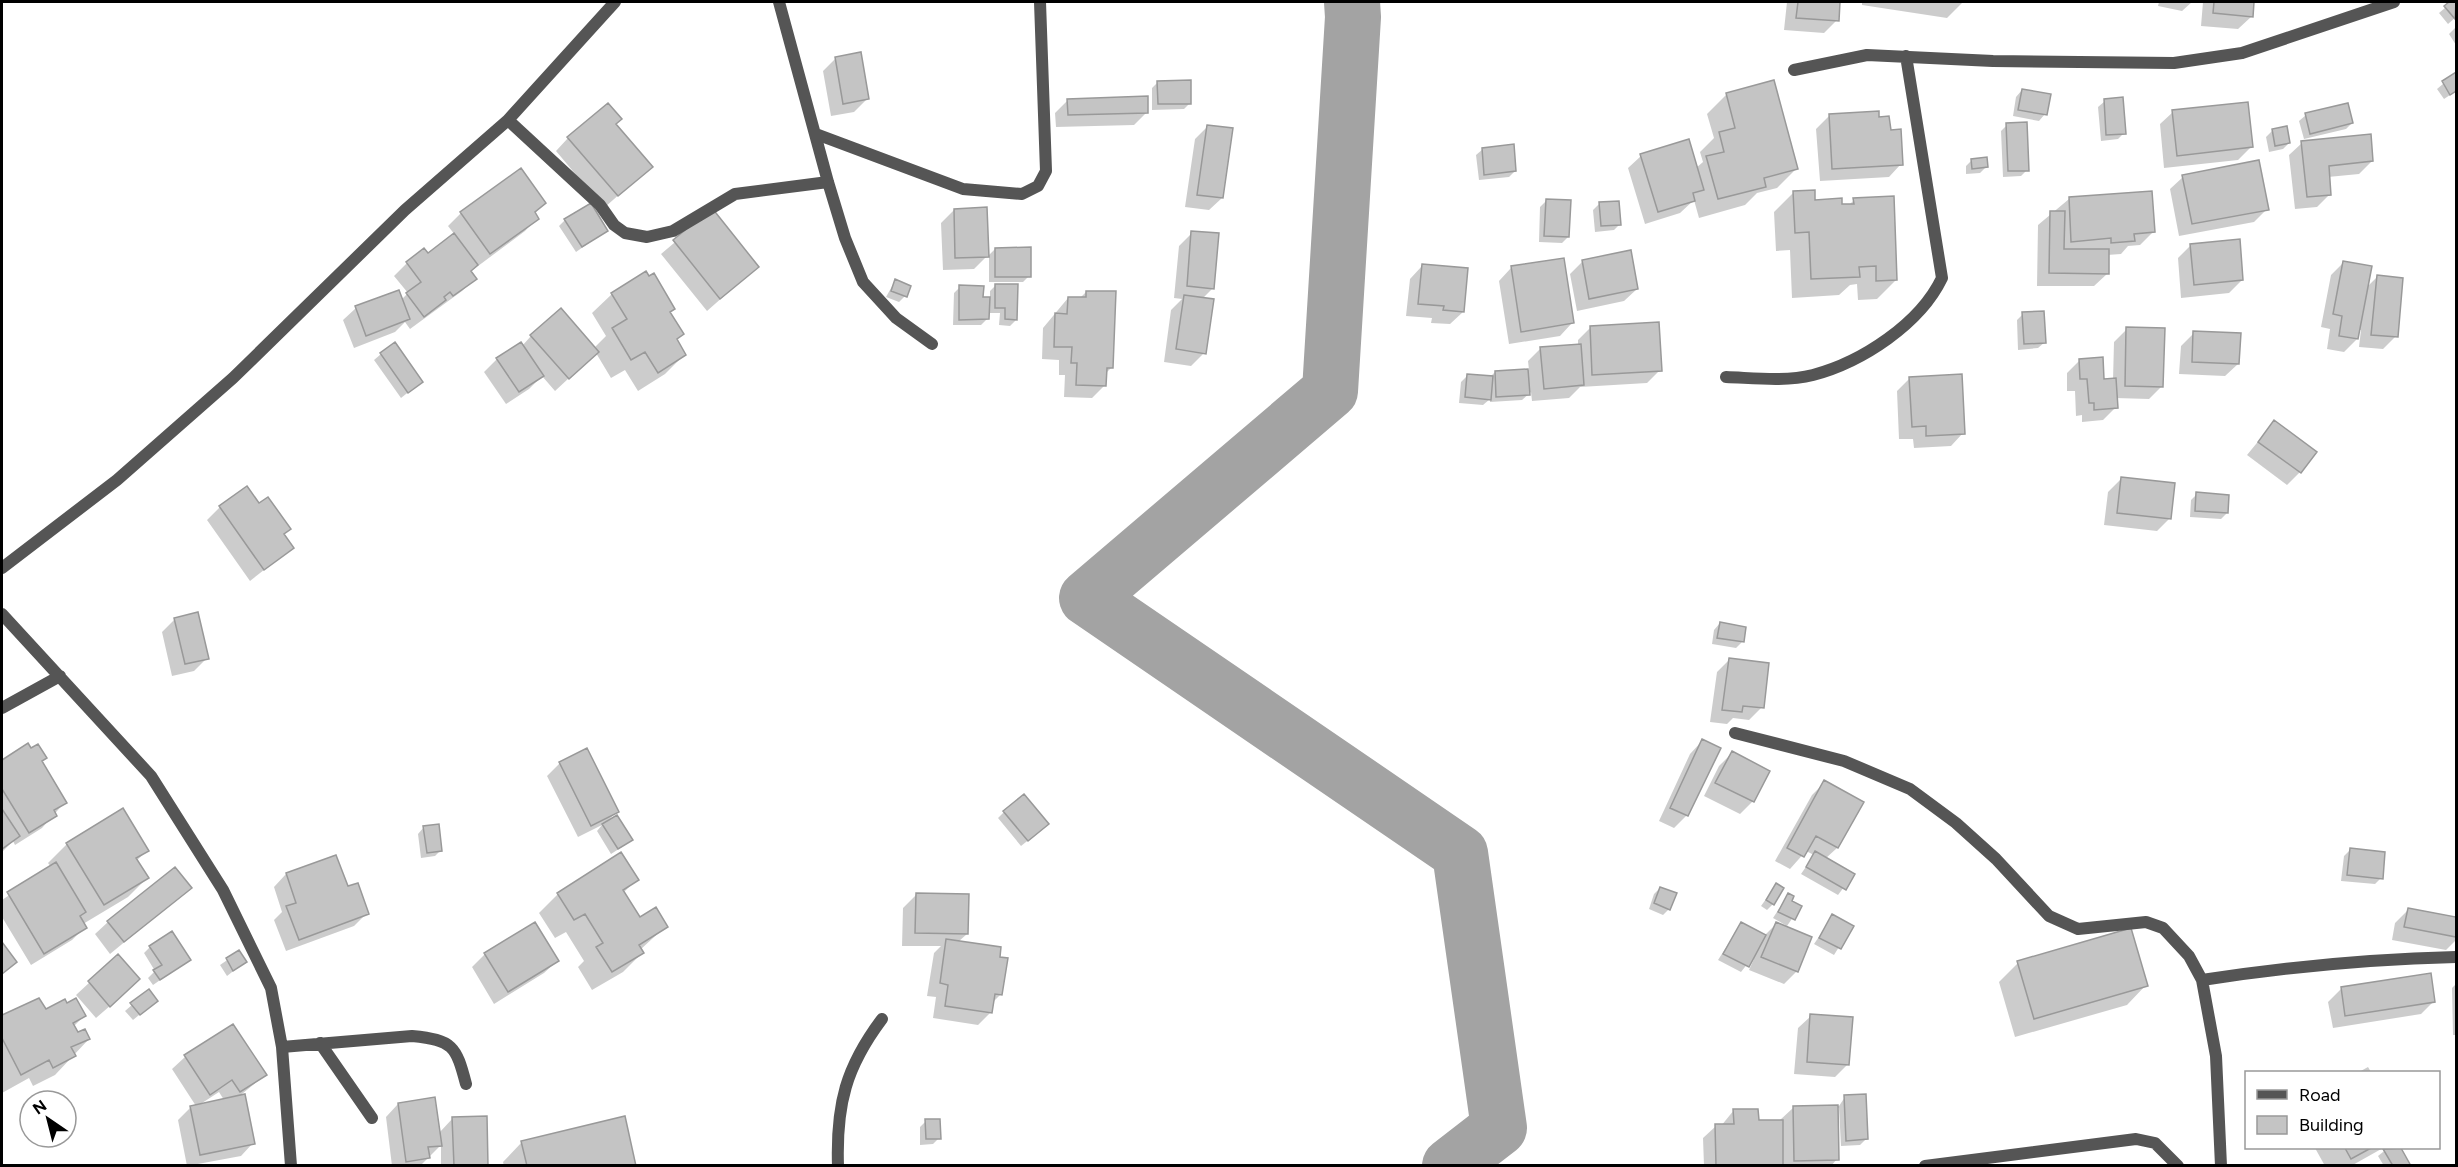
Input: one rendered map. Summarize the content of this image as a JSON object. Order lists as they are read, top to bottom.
{
  "legend": ["Road", "Building"],
  "north": "top left"
}
